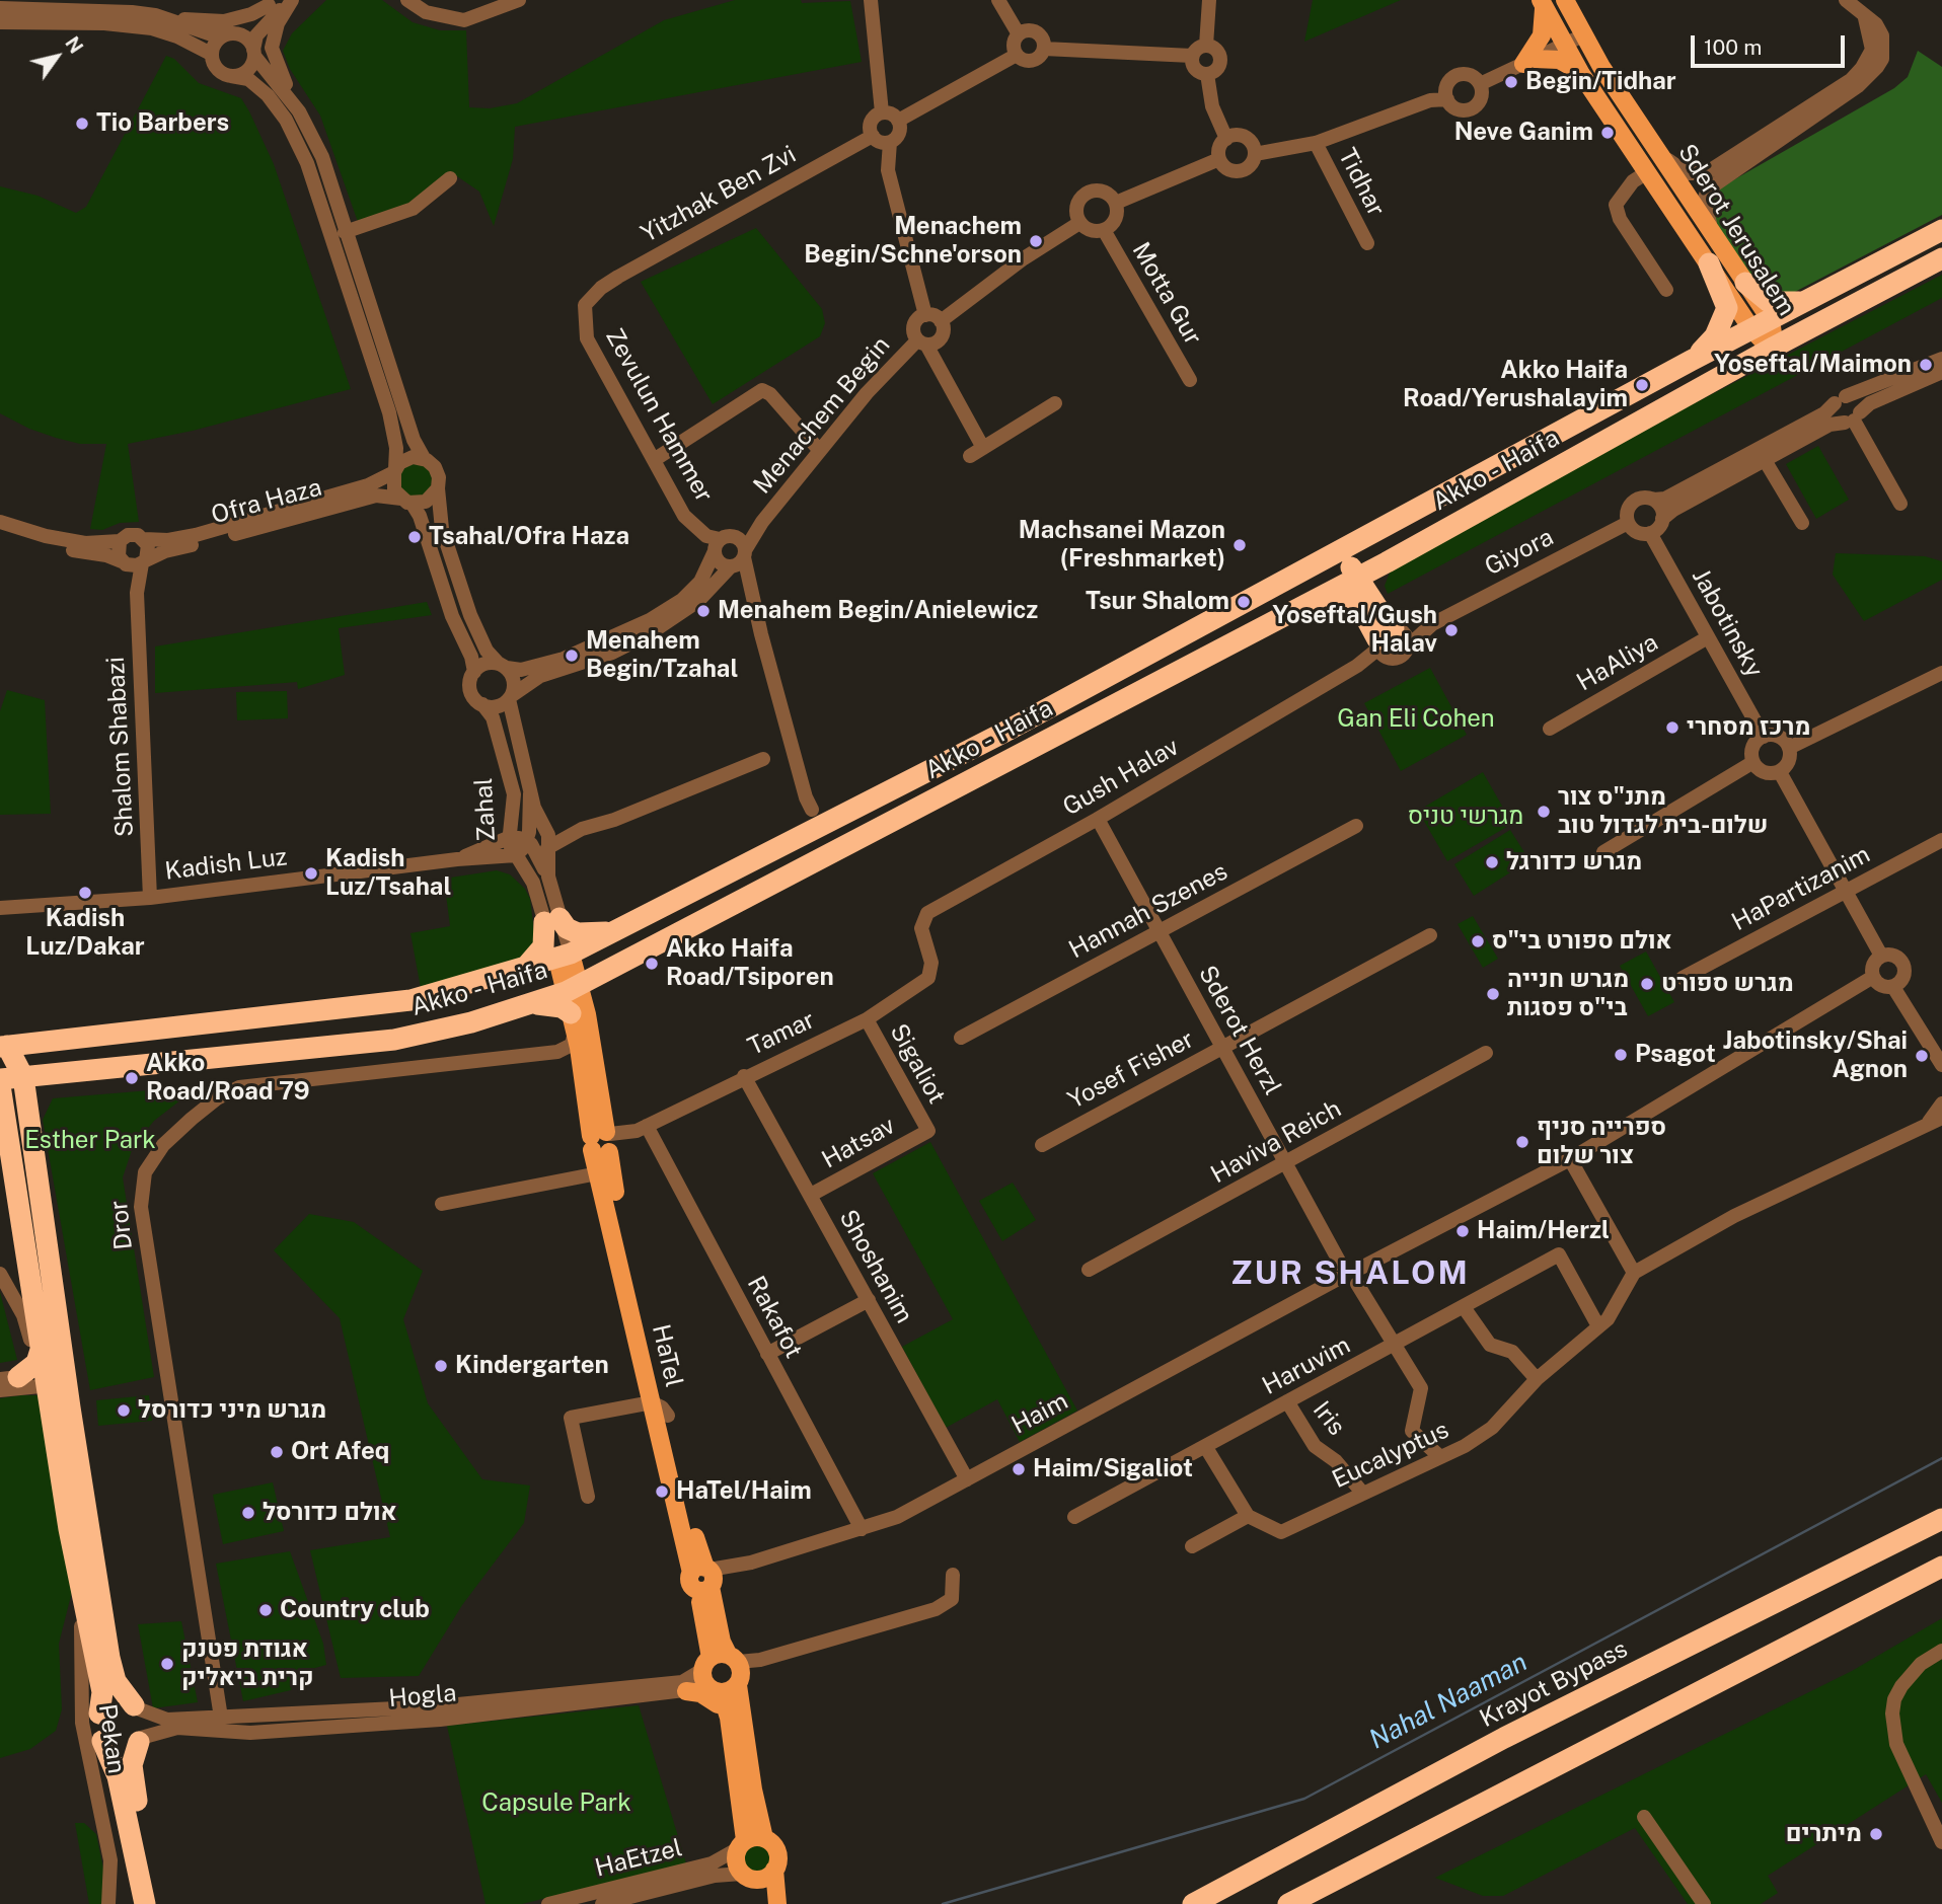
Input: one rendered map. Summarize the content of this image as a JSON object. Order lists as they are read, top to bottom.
{
  "streets": {
    "highway": ["Akko - Haifa", "Krayot Bypass"],
    "main road": ["Sderot Jerusalem", "Zahal", "HaTel"],
    "street": [
      "Tidhar",
      "Yitzhak Ben Zvi",
      "Motta Gur",
      "Zevulun Hammer",
      "Menachem Begin",
      "Ofra Haza",
      "Giyora",
      "Jabotinsky",
      "HaAliya",
      "Shalom Shabazi",
      "Gush Halav",
      "Kadish Luz",
      "HaPartizanim",
      "Hannah Szenes",
      "Sderot Herzl",
      "Tamar",
      "Sigaliot",
      "Yosef Fisher",
      "Haviva Reich",
      "Hatsav",
      "Dror",
      "Shoshanim",
      "Rakafot",
      "Haruvim",
      "Haim",
      "Iris",
      "Eucalyptus",
      "Hogla",
      "Pekan",
      "HaEtzel"
    ]
  },
  "crossings": [
    ["Yitzhak Ben Zvi", "Zevulun Hammer"],
    ["Sderot Jerusalem", "Akko - Haifa"],
    ["Zevulun Hammer", "Menachem Begin"],
    ["Menachem Begin", "Zahal"],
    ["Akko - Haifa", "Zahal"],
    ["Akko - Haifa", "HaTel"],
    ["Ofra Haza", "Shalom Shabazi"],
    ["Giyora", "Jabotinsky"],
    ["Giyora", "Gush Halav"],
    ["Jabotinsky", "HaAliya"],
    ["Shalom Shabazi", "Kadish Luz"],
    ["Gush Halav", "Sderot Herzl"],
    ["Gush Halav", "Tamar"],
    ["Zahal", "Kadish Luz"],
    ["Zahal", "HaTel"],
    ["Hannah Szenes", "Sderot Herzl"],
    ["Sderot Herzl", "Yosef Fisher"],
    ["Sderot Herzl", "Haviva Reich"],
    ["Sderot Herzl", "Haim"],
    ["Tamar", "Sigaliot"],
    ["Tamar", "Shoshanim"],
    ["Tamar", "Rakafot"],
    ["Tamar", "HaTel"],
    ["Sigaliot", "Hatsav"],
    ["Hatsav", "Shoshanim"],
    ["Dror", "Hogla"],
    ["Shoshanim", "Haim"],
    ["Rakafot", "Haim"],
    ["HaTel", "Haim"],
    ["HaTel", "Hogla"],
    ["HaTel", "HaEtzel"],
    ["Haruvim", "Iris"],
    ["Haruvim", "Eucalyptus"],
    ["Iris", "Eucalyptus"]
  ],
  "districts": ["ZUR SHALOM"],
  "water": ["Nahal Naaman"],
  "parks": [
    "Gan Eli Cohen",
    "מגרשי טניס",
    "Esther Park",
    "Capsule Park"
  ],
  "places": [
    "Begin/Tidhar",
    "Tio Barbers",
    "Neve Ganim",
    "Menachem Begin/Schne'orson",
    "Yoseftal/Maimon",
    "Akko Haifa Road/Yerushalayim",
    "Tsahal/Ofra Haza",
    "Machsanei Mazon (Freshmarket)",
    "Tsur Shalom",
    "Menahem Begin/Anielewicz",
    "Yoseftal/Gush Halav",
    "Menahem Begin/Tzahal",
    "מרכז מסחרי",
    "מתנ\"ס צור שלום-בית לגדול טוב",
    "מגרש כדורגל",
    "Kadish Luz/Tsahal",
    "Kadish Luz/Dakar",
    "אולם ספורט בי\"ס",
    "Akko Haifa Road/Tsiporen",
    "מגרש ספורט",
    "מגרש חנייה בי\"ס פסגות",
    "Psagot",
    "Jabotinsky/Shai Agnon",
    "Akko Road/Road 79",
    "ספרייה סניף צור שלום",
    "Haim/Herzl",
    "Kindergarten",
    "מגרש מיני כדורסל",
    "Ort Afeq",
    "Haim/Sigaliot",
    "HaTel/Haim",
    "אולם כדורסל",
    "Country club",
    "אגודת פטנק קרית ביאליק",
    "מיתרים"
  ],
  "scale_bar": "100 m",
  "north": "top right"
}
